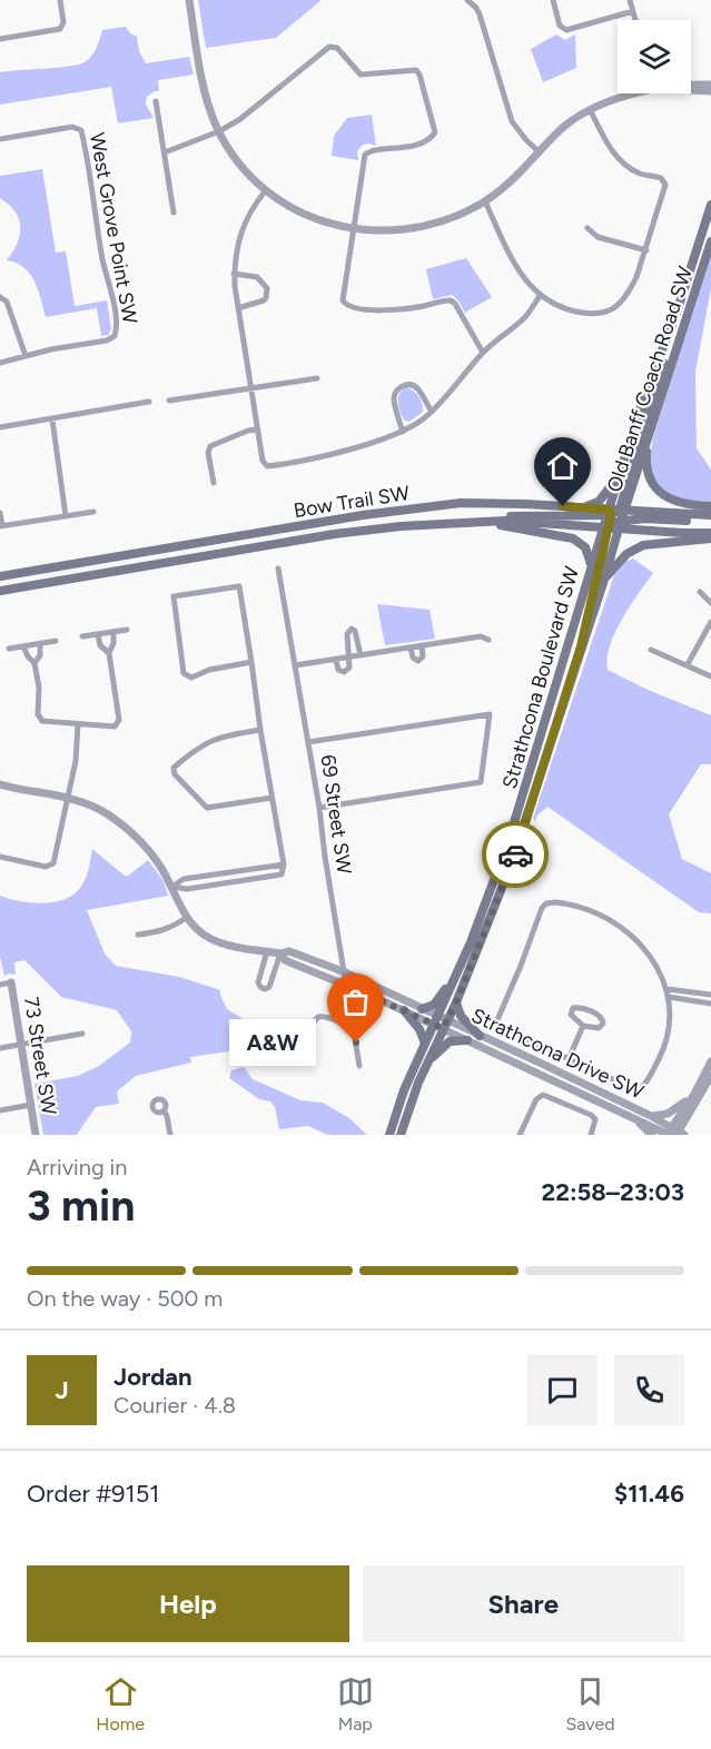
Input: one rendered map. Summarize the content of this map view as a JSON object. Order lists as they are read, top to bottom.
{
  "streets": {
    "main road": ["Old Banff Coach Road SW", "Bow Trail SW", "Strathcona Boulevard SW"],
    "street": [
      "West Grove Point SW",
      "69 Street SW",
      "Strathcona Drive SW",
      "73 Street SW"
    ]
  },
  "crossings": [
    ["Old Banff Coach Road SW", "Bow Trail SW"],
    ["Old Banff Coach Road SW", "Strathcona Boulevard SW"],
    ["Bow Trail SW", "Strathcona Boulevard SW"],
    ["Strathcona Boulevard SW", "Strathcona Drive SW"],
    ["69 Street SW", "Strathcona Drive SW"]
  ],
  "places": ["A&W"],
  "page": {
    "bubble": "A&W",
    "heading": ["3 min", "Arriving in", "22:58–23:03"],
    "panel": [
      "Jordan",
      "Courier · 4.8",
      "Order #9151",
      "$11.46"
    ],
    "bar": "On the way · 500 m",
    "round": "J",
    "buttons": ["Help", "Share"],
    "tabs": ["Home", "Map", "Saved"]
  }
}
